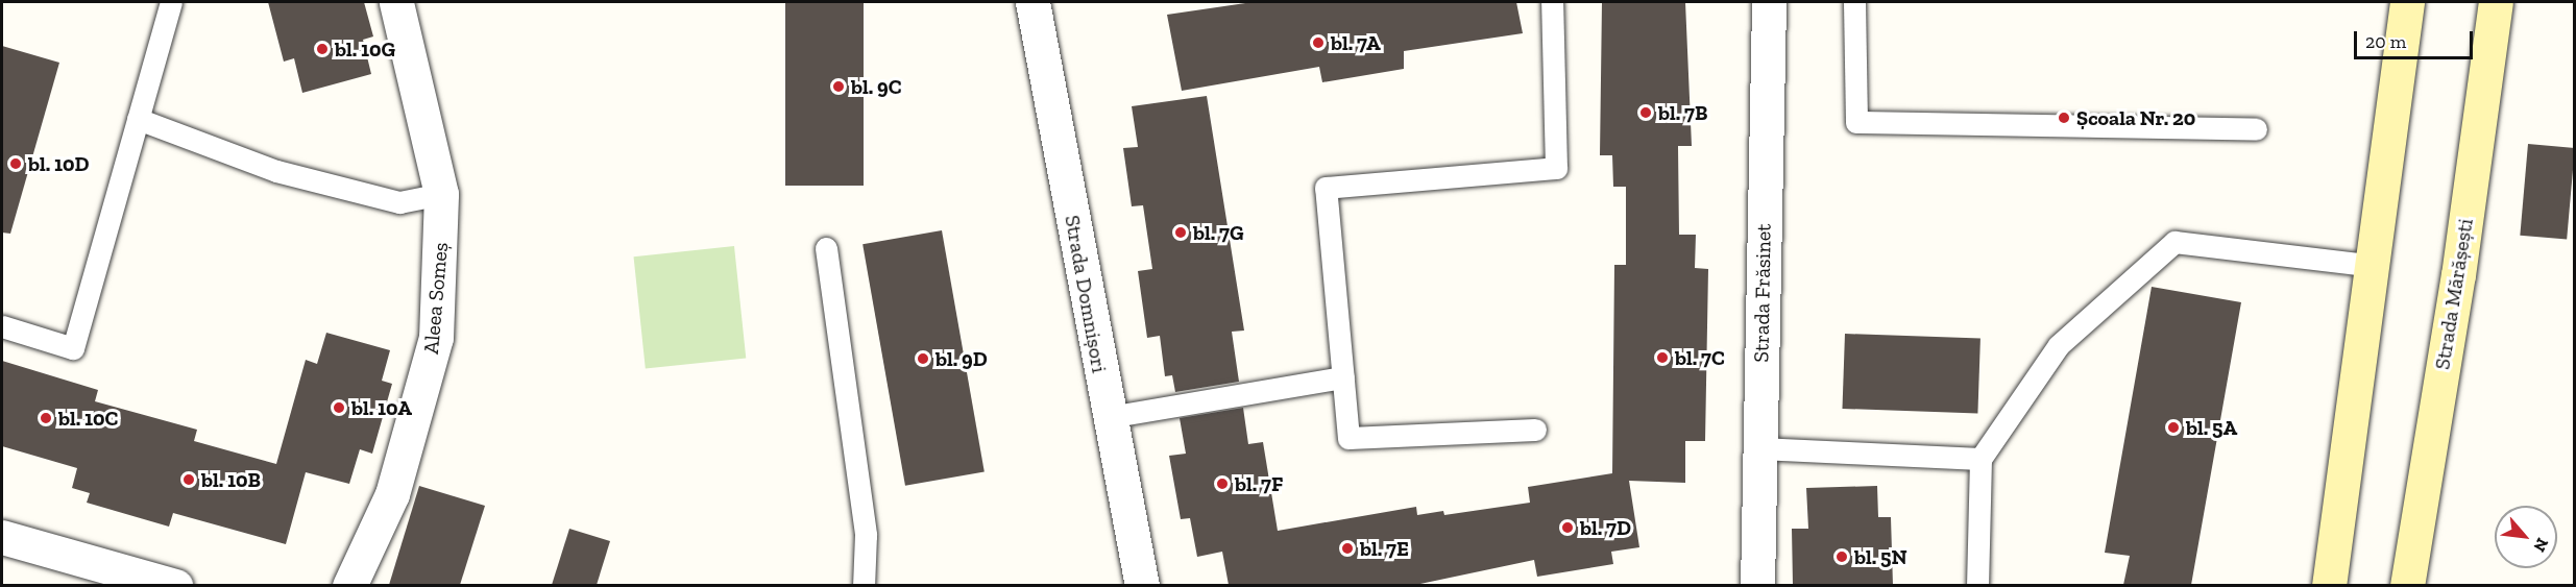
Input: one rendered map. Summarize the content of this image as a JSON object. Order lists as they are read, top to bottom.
{
  "streets": {
    "main road": ["Strada Mărășești"],
    "street": ["Strada Frăsinet", "Strada Domnișori", "Aleea Someș"]
  },
  "places": [
    "bl. 7A",
    "bl. 10G",
    "bl. 9C",
    "bl. 7B",
    "Școala Nr. 20",
    "bl. 10D",
    "bl. 7G",
    "bl. 7C",
    "bl. 9D",
    "bl. 10A",
    "bl. 10C",
    "bl. 5A",
    "bl. 10B",
    "bl. 7F",
    "bl. 7D",
    "bl. 7E",
    "bl. 5N"
  ],
  "scale_bar": "20 m",
  "north": "bottom right"
}
